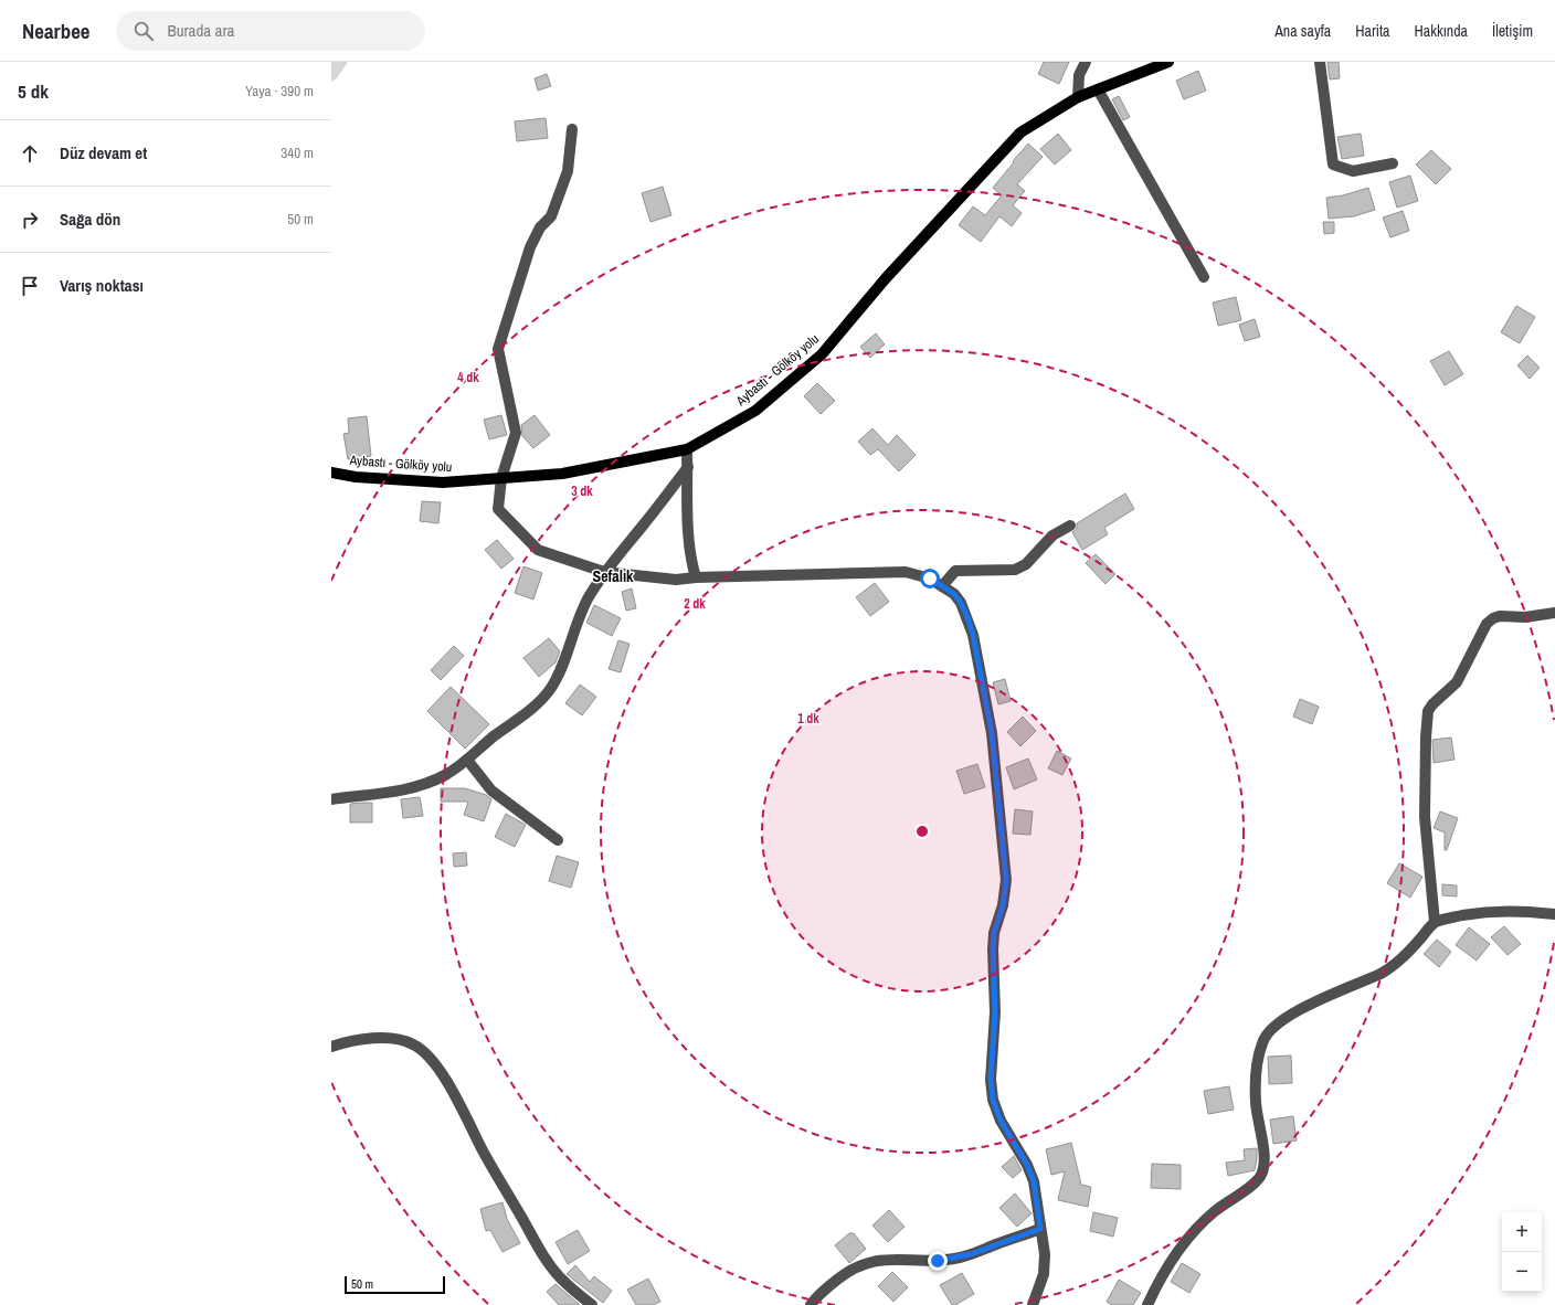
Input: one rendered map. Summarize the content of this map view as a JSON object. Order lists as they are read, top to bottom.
{
  "streets": {
    "main road": ["Aybastı - Gölköy yolu"]
  },
  "districts": ["Sefalık"],
  "scale_bar": "50 m",
  "page": {
    "header": "Nearbee",
    "search": "Burada ara",
    "nav": [
      "Ana sayfa",
      "Harita",
      "Hakkında",
      "İletişim"
    ],
    "heading": ["5 dk", "Yaya · 390 m"],
    "list": [
      ["Düz devam et", "340 m"],
      ["Sağa dön", "50 m"],
      "Varış noktası"
    ],
    "map_buttons": ["+", "−"],
    "scale": "50 m"
  },
  "rings": [
    "4 dk",
    "3 dk",
    "2 dk",
    "1 dk"
  ]
}
